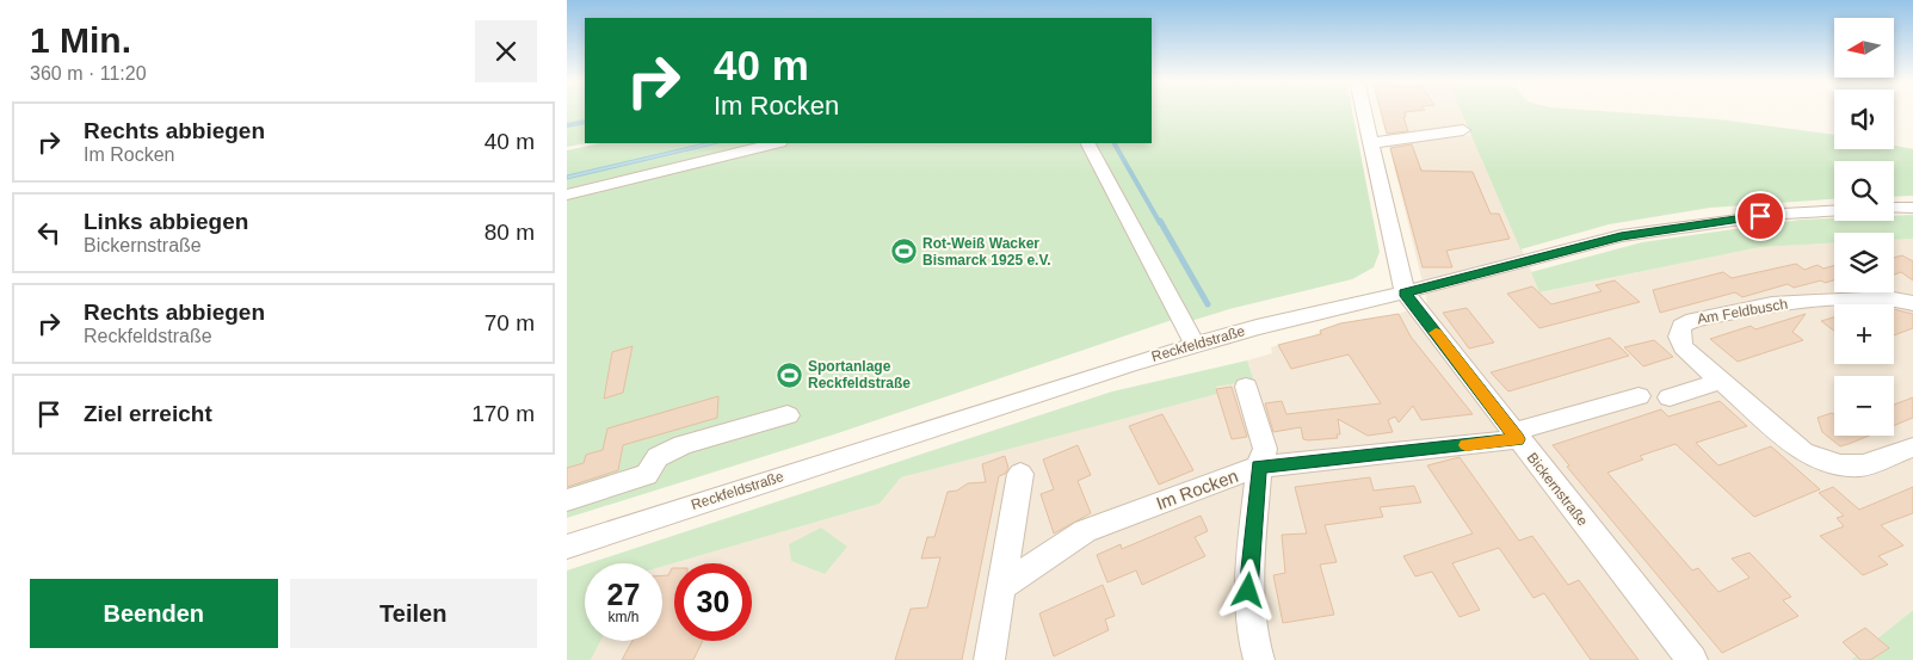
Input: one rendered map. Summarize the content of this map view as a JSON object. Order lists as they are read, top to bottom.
{
  "streets": {
    "street": [
      "Am Feldbusch",
      "Reckfeldstraße",
      "Im Rocken",
      "Bickernstraße"
    ]
  },
  "crossings": [
    ["Reckfeldstraße", "Bickernstraße"],
    ["Im Rocken", "Bickernstraße"]
  ],
  "places": {
    "sports": ["Rot-Weiß Wacker Bismarck 1925 e.V.", "Sportanlage Reckfeldstraße"]
  },
  "north": "left",
  "page": {
    "heading": ["1 Min.", "360 m · 11:20"],
    "map_buttons": ["+", "−"],
    "turn": ["40 m", "Im Rocken"],
    "list": [
      {
        "name": "Rechts abbiegen",
        "note": "Im Rocken",
        "value": "40 m"
      },
      {
        "name": "Links abbiegen",
        "note": "Bickernstraße",
        "value": "80 m"
      },
      {
        "name": "Rechts abbiegen",
        "note": "Reckfeldstraße",
        "value": "70 m"
      },
      {
        "name": "Ziel erreicht",
        "value": "170 m"
      }
    ],
    "speed": "27 km/h",
    "limit": "30",
    "buttons": ["Beenden", "Teilen"]
  }
}
